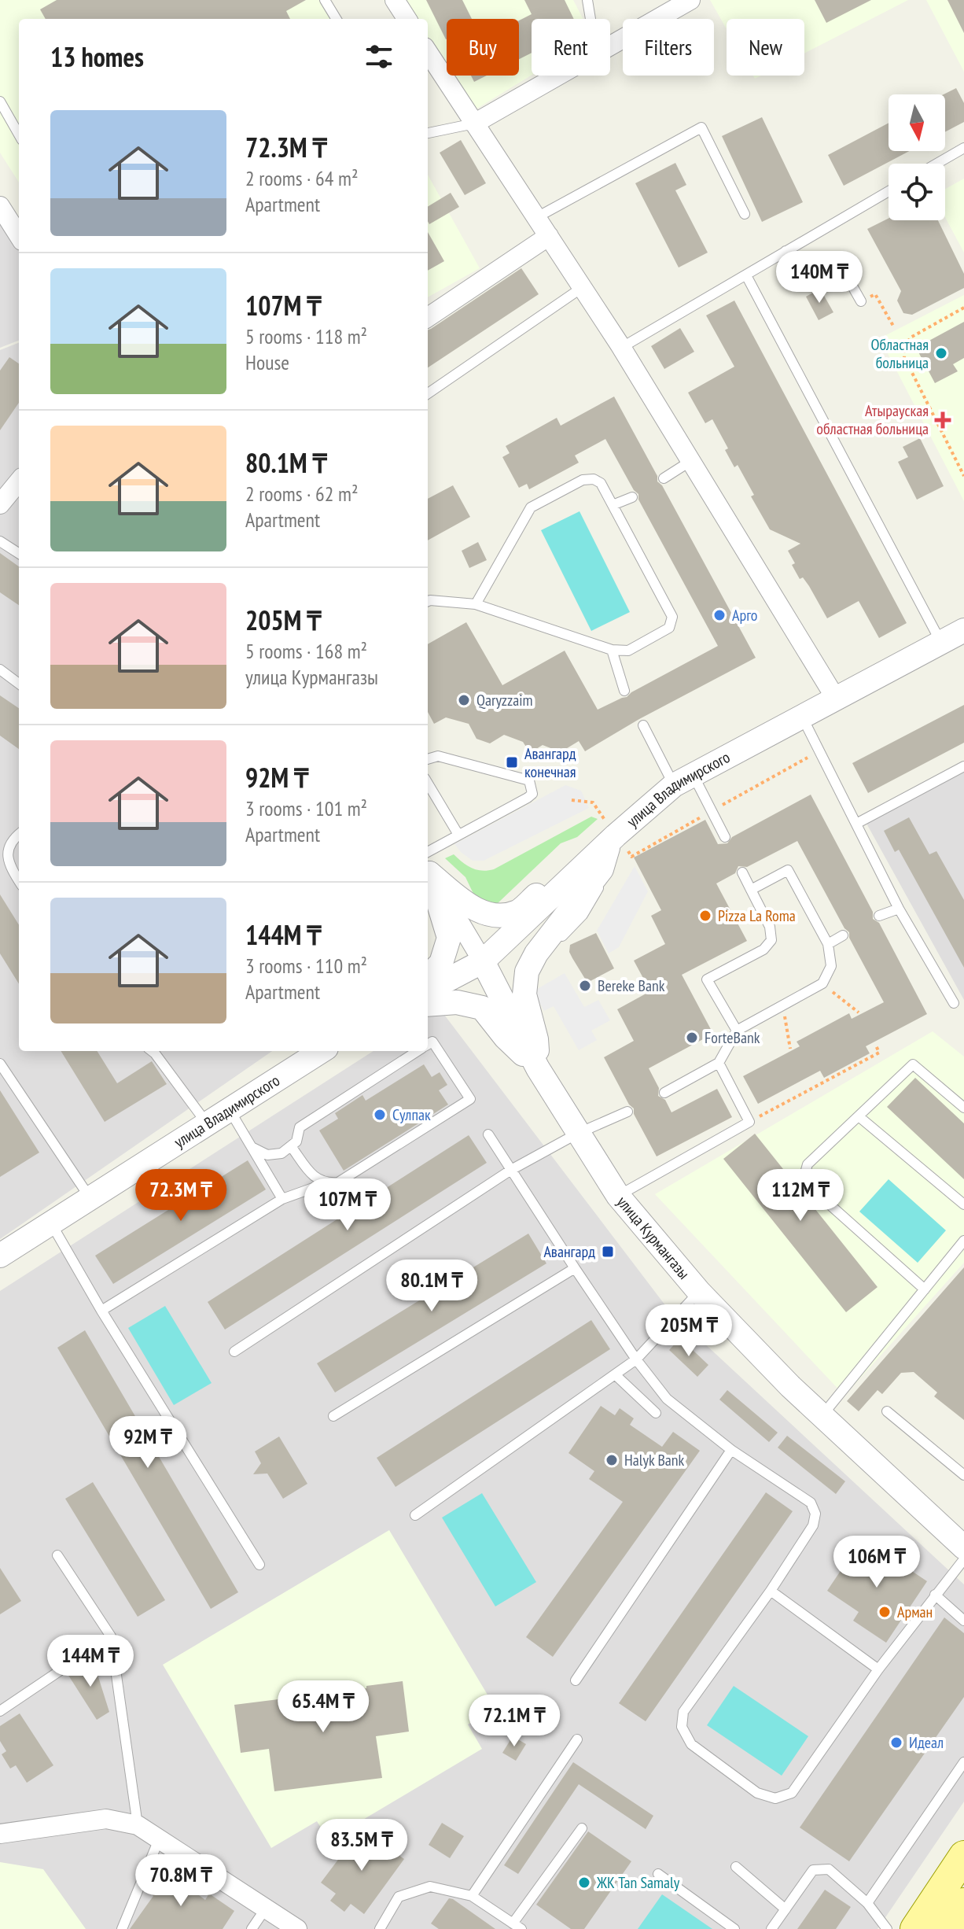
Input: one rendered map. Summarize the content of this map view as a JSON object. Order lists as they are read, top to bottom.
{
  "streets": {
    "street": ["улица Владимирского", "улица Курмангазы"]
  },
  "crossings": [
    ["улица Владимирского", "улица Курмангазы"]
  ],
  "places": {
    "other": [
      "Областная больница",
      "Арго",
      "Qaryzzaim",
      "Pizza La Roma",
      "Bereke Bank",
      "ForteBank",
      "Сулпак",
      "Halyk Bank",
      "Арман",
      "Идеал",
      "ЖК Tan Samaly"
    ],
    "health": ["Атырауская областная больница"],
    "transit": ["Авангард конечная", "Авангард"]
  },
  "north": "bottom",
  "page": {
    "chip": [
      "Buy",
      "Rent",
      "Filters",
      "New"
    ],
    "heading": "13 homes",
    "list": [
      {
        "name": "72.3M ₸",
        "note": "2 rooms · 64 m² · Apartment"
      },
      {
        "name": "107M ₸",
        "note": "5 rooms · 118 m² · House"
      },
      {
        "name": "80.1M ₸",
        "note": "2 rooms · 62 m² · Apartment"
      },
      {
        "name": "205M ₸",
        "note": "5 rooms · 168 m² · улица Курмангазы"
      },
      {
        "name": "92M ₸",
        "note": "3 rooms · 101 m² · Apartment"
      },
      {
        "name": "144M ₸",
        "note": "3 rooms · 110 m² · Apartment"
      }
    ],
    "price": [
      "140M ₸",
      "72.3M ₸",
      "112M ₸",
      "107M ₸",
      "80.1M ₸",
      "205M ₸",
      "92M ₸",
      "106M ₸",
      "144M ₸",
      "65.4M ₸",
      "72.1M ₸",
      "83.5M ₸",
      "70.8M ₸"
    ]
  }
}
